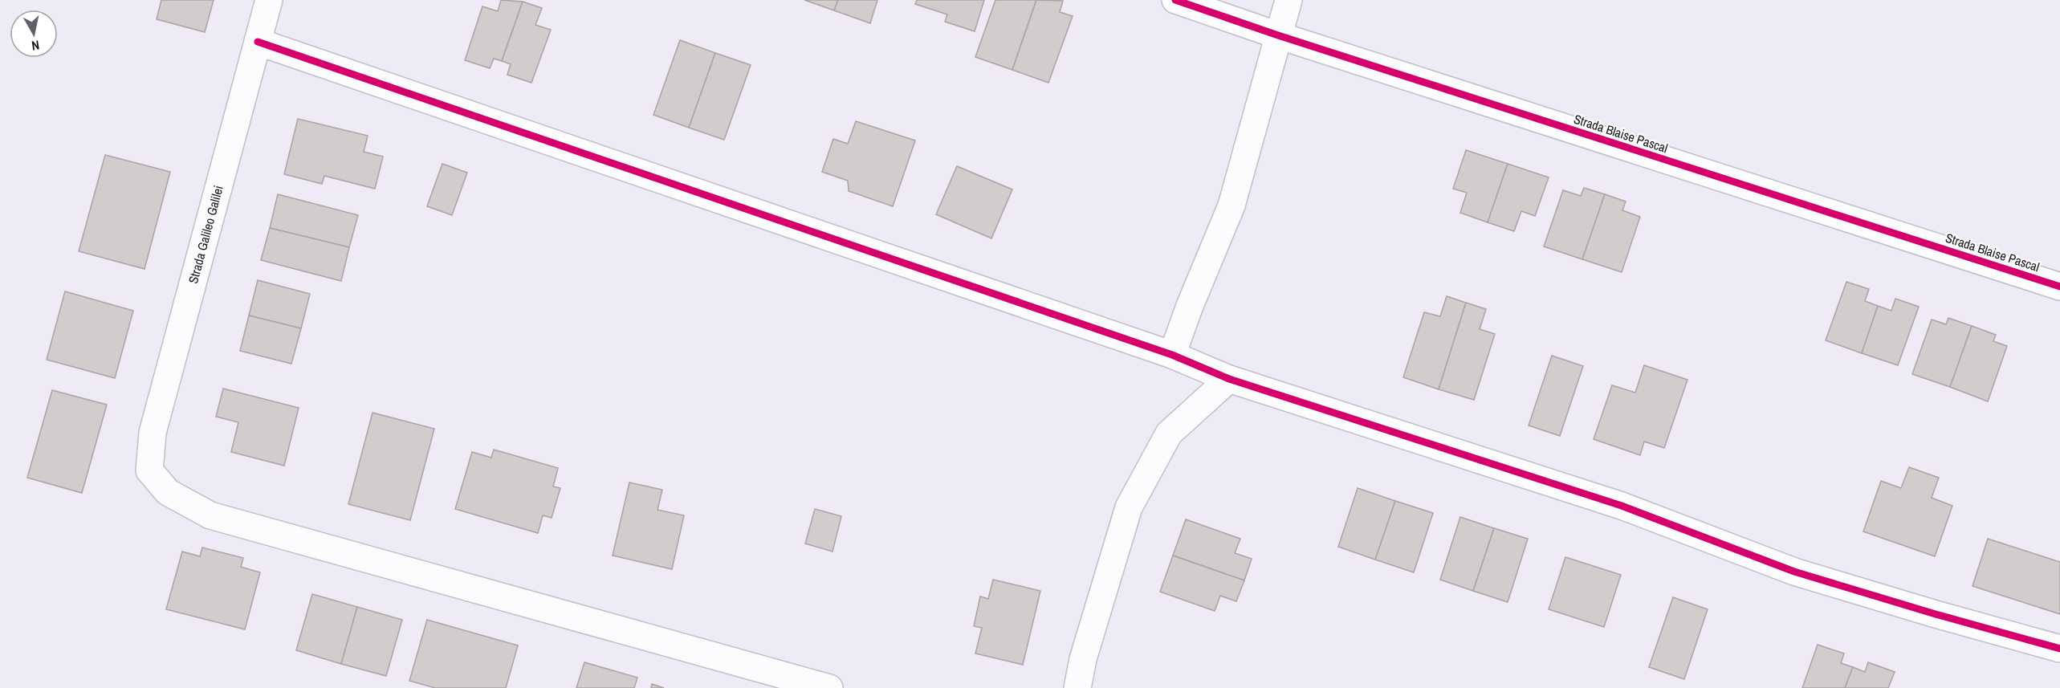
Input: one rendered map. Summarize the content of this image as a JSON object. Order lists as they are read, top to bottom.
{
  "streets": {
    "street": ["Strada Blaise Pascal", "Strada Galileo Galilei"]
  },
  "north": "bottom"
}
